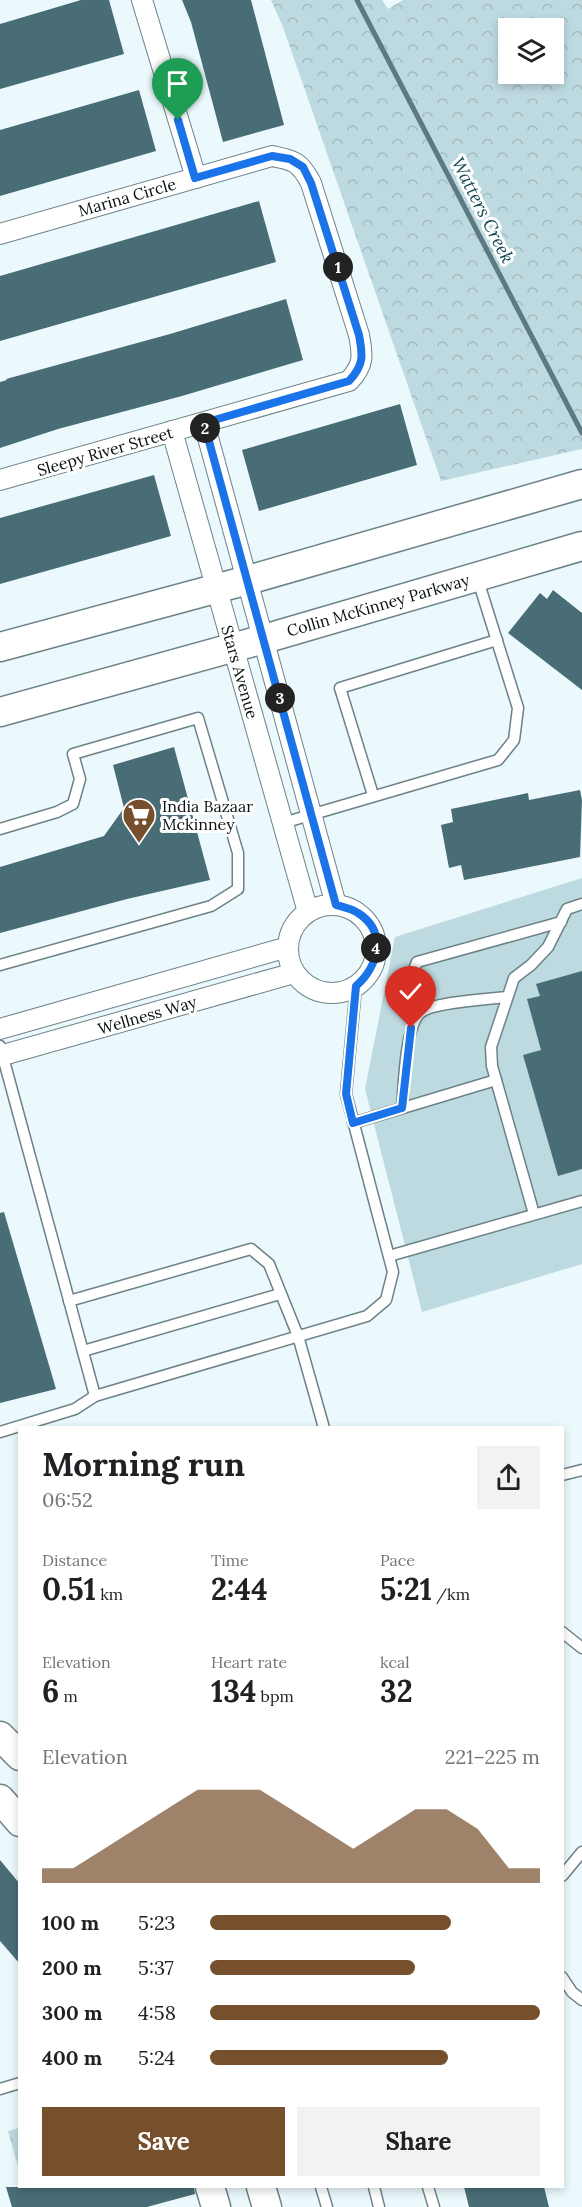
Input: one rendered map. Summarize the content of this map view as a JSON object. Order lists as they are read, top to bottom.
{
  "streets": {
    "street": [
      "Marina Circle",
      "Sleepy River Street",
      "Collin McKinney Parkway",
      "Stars Avenue",
      "Wellness Way"
    ]
  },
  "crossings": [
    ["Marina Circle", "Sleepy River Street"],
    ["Sleepy River Street", "Stars Avenue"],
    ["Collin McKinney Parkway", "Stars Avenue"],
    ["Stars Avenue", "Wellness Way"]
  ],
  "water": ["Watters Creek"],
  "places": {
    "supermarket": ["India Bazaar Mckinney"]
  },
  "page": {
    "pins": [
      "1",
      "2",
      "3",
      "4"
    ],
    "heading": ["Morning run", "06:52"],
    "stats": [
      ["Distance", "0.51 km"],
      ["Time", "2:44"],
      ["Pace", "5:21 /km"],
      ["Elevation", "6 m"],
      ["Heart rate", "134 bpm"],
      ["kcal", "32"]
    ],
    "chart": ["Elevation", "221–225 m"],
    "list": [
      {
        "name": "100 m",
        "note": "5:23"
      },
      {
        "name": "200 m",
        "note": "5:37"
      },
      {
        "name": "300 m",
        "note": "4:58"
      },
      {
        "name": "400 m",
        "note": "5:24"
      }
    ],
    "buttons": ["Save", "Share"]
  }
}
